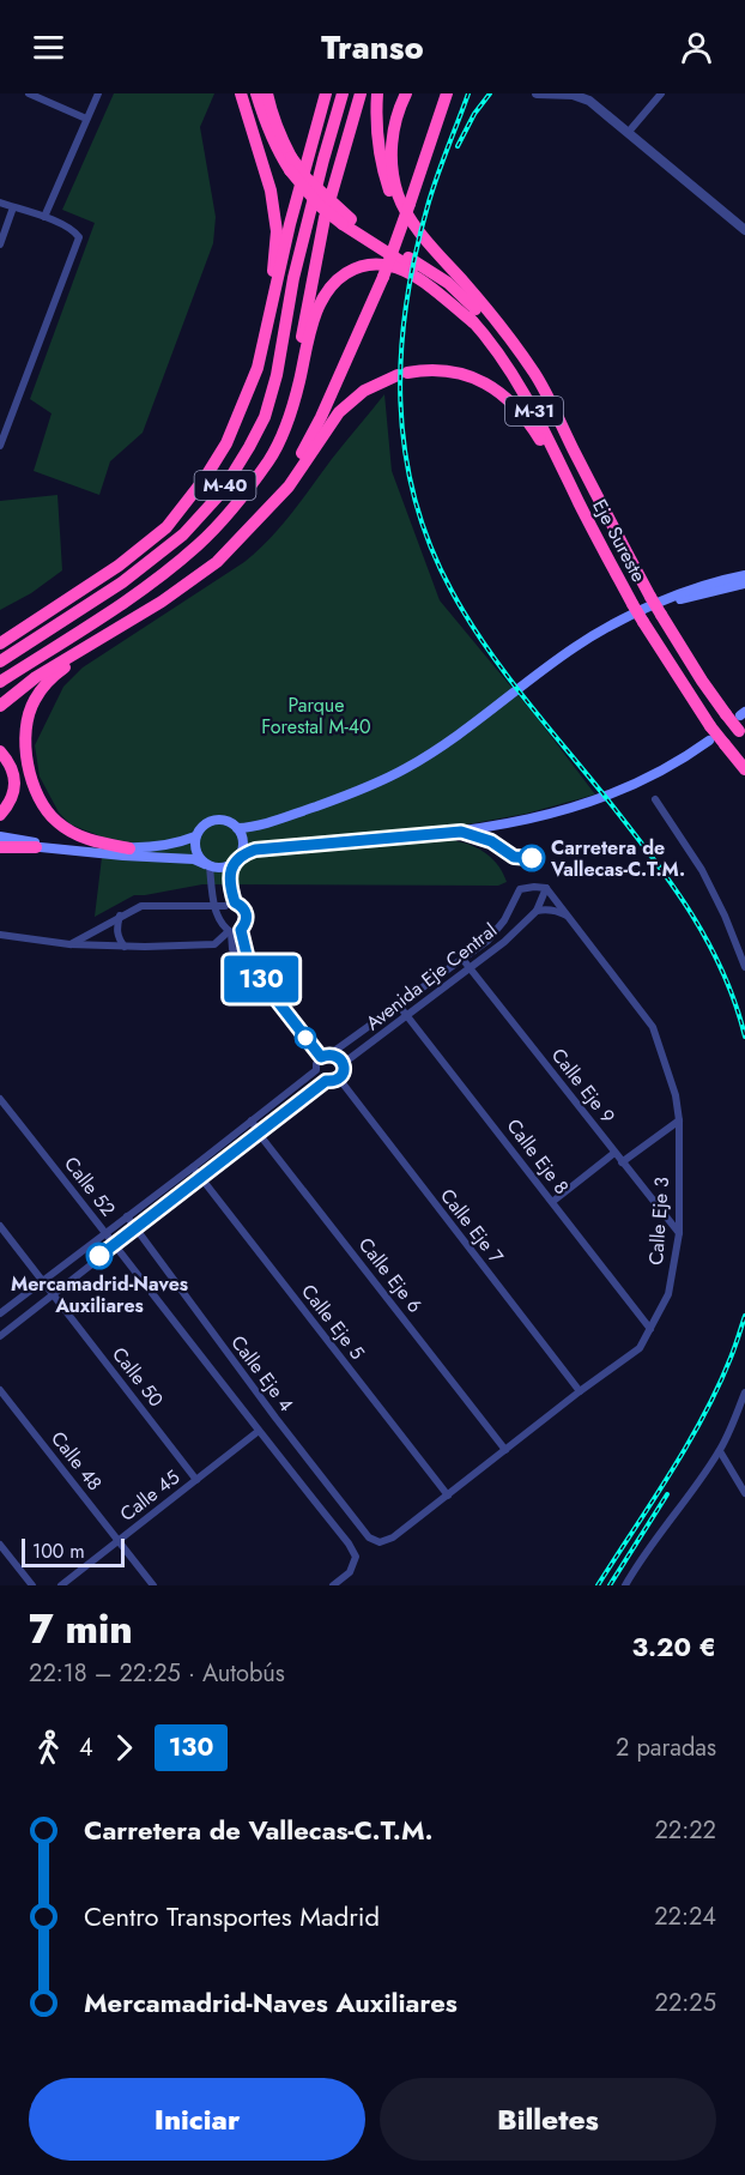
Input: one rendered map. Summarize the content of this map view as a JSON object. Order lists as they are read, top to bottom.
{
  "streets": {
    "highway": ["M-31", "M-40", "Eje Sureste"],
    "street": [
      "Avenida Eje Central",
      "Calle Eje 9",
      "Calle Eje 8",
      "Calle 52",
      "Calle Eje 3",
      "Calle Eje 7",
      "Calle Eje 6",
      "Calle Eje 5",
      "Calle Eje 4",
      "Calle 50",
      "Calle 48",
      "Calle 45"
    ]
  },
  "crossings": [
    ["M-31", "Eje Sureste"],
    ["Avenida Eje Central", "Calle Eje 9"],
    ["Avenida Eje Central", "Calle Eje 8"],
    ["Avenida Eje Central", "Calle Eje 3"],
    ["Avenida Eje Central", "Calle Eje 7"],
    ["Calle Eje 9", "Calle Eje 3"],
    ["Calle Eje 8", "Calle Eje 3"],
    ["Calle 52", "Calle 45"],
    ["Calle Eje 3", "Calle Eje 7"],
    ["Calle Eje 3", "Calle Eje 6"],
    ["Calle Eje 3", "Calle Eje 5"],
    ["Calle Eje 3", "Calle Eje 4"],
    ["Calle 50", "Calle 45"],
    ["Calle 48", "Calle 45"]
  ],
  "parks": ["Parque Forestal M-40"],
  "places": ["Carretera de Vallecas-C.T.M.", "Mercamadrid-Naves Auxiliares"],
  "lines": ["bus line 130"],
  "scale_bar": "100 m",
  "page": {
    "header": "Transo",
    "on_map": "130",
    "scale": "100 m",
    "heading": ["7 min", "22:18 – 22:25 · Autobús", "3.20 €"],
    "legs": ["4", "130", "2 paradas"],
    "list": [
      {
        "name": "Carretera de Vallecas-C.T.M.",
        "value": "22:22"
      },
      {
        "name": "Centro Transportes Madrid",
        "value": "22:24"
      },
      {
        "name": "Mercamadrid-Naves Auxiliares",
        "value": "22:25"
      }
    ],
    "buttons": ["Iniciar", "Billetes"]
  }
}
